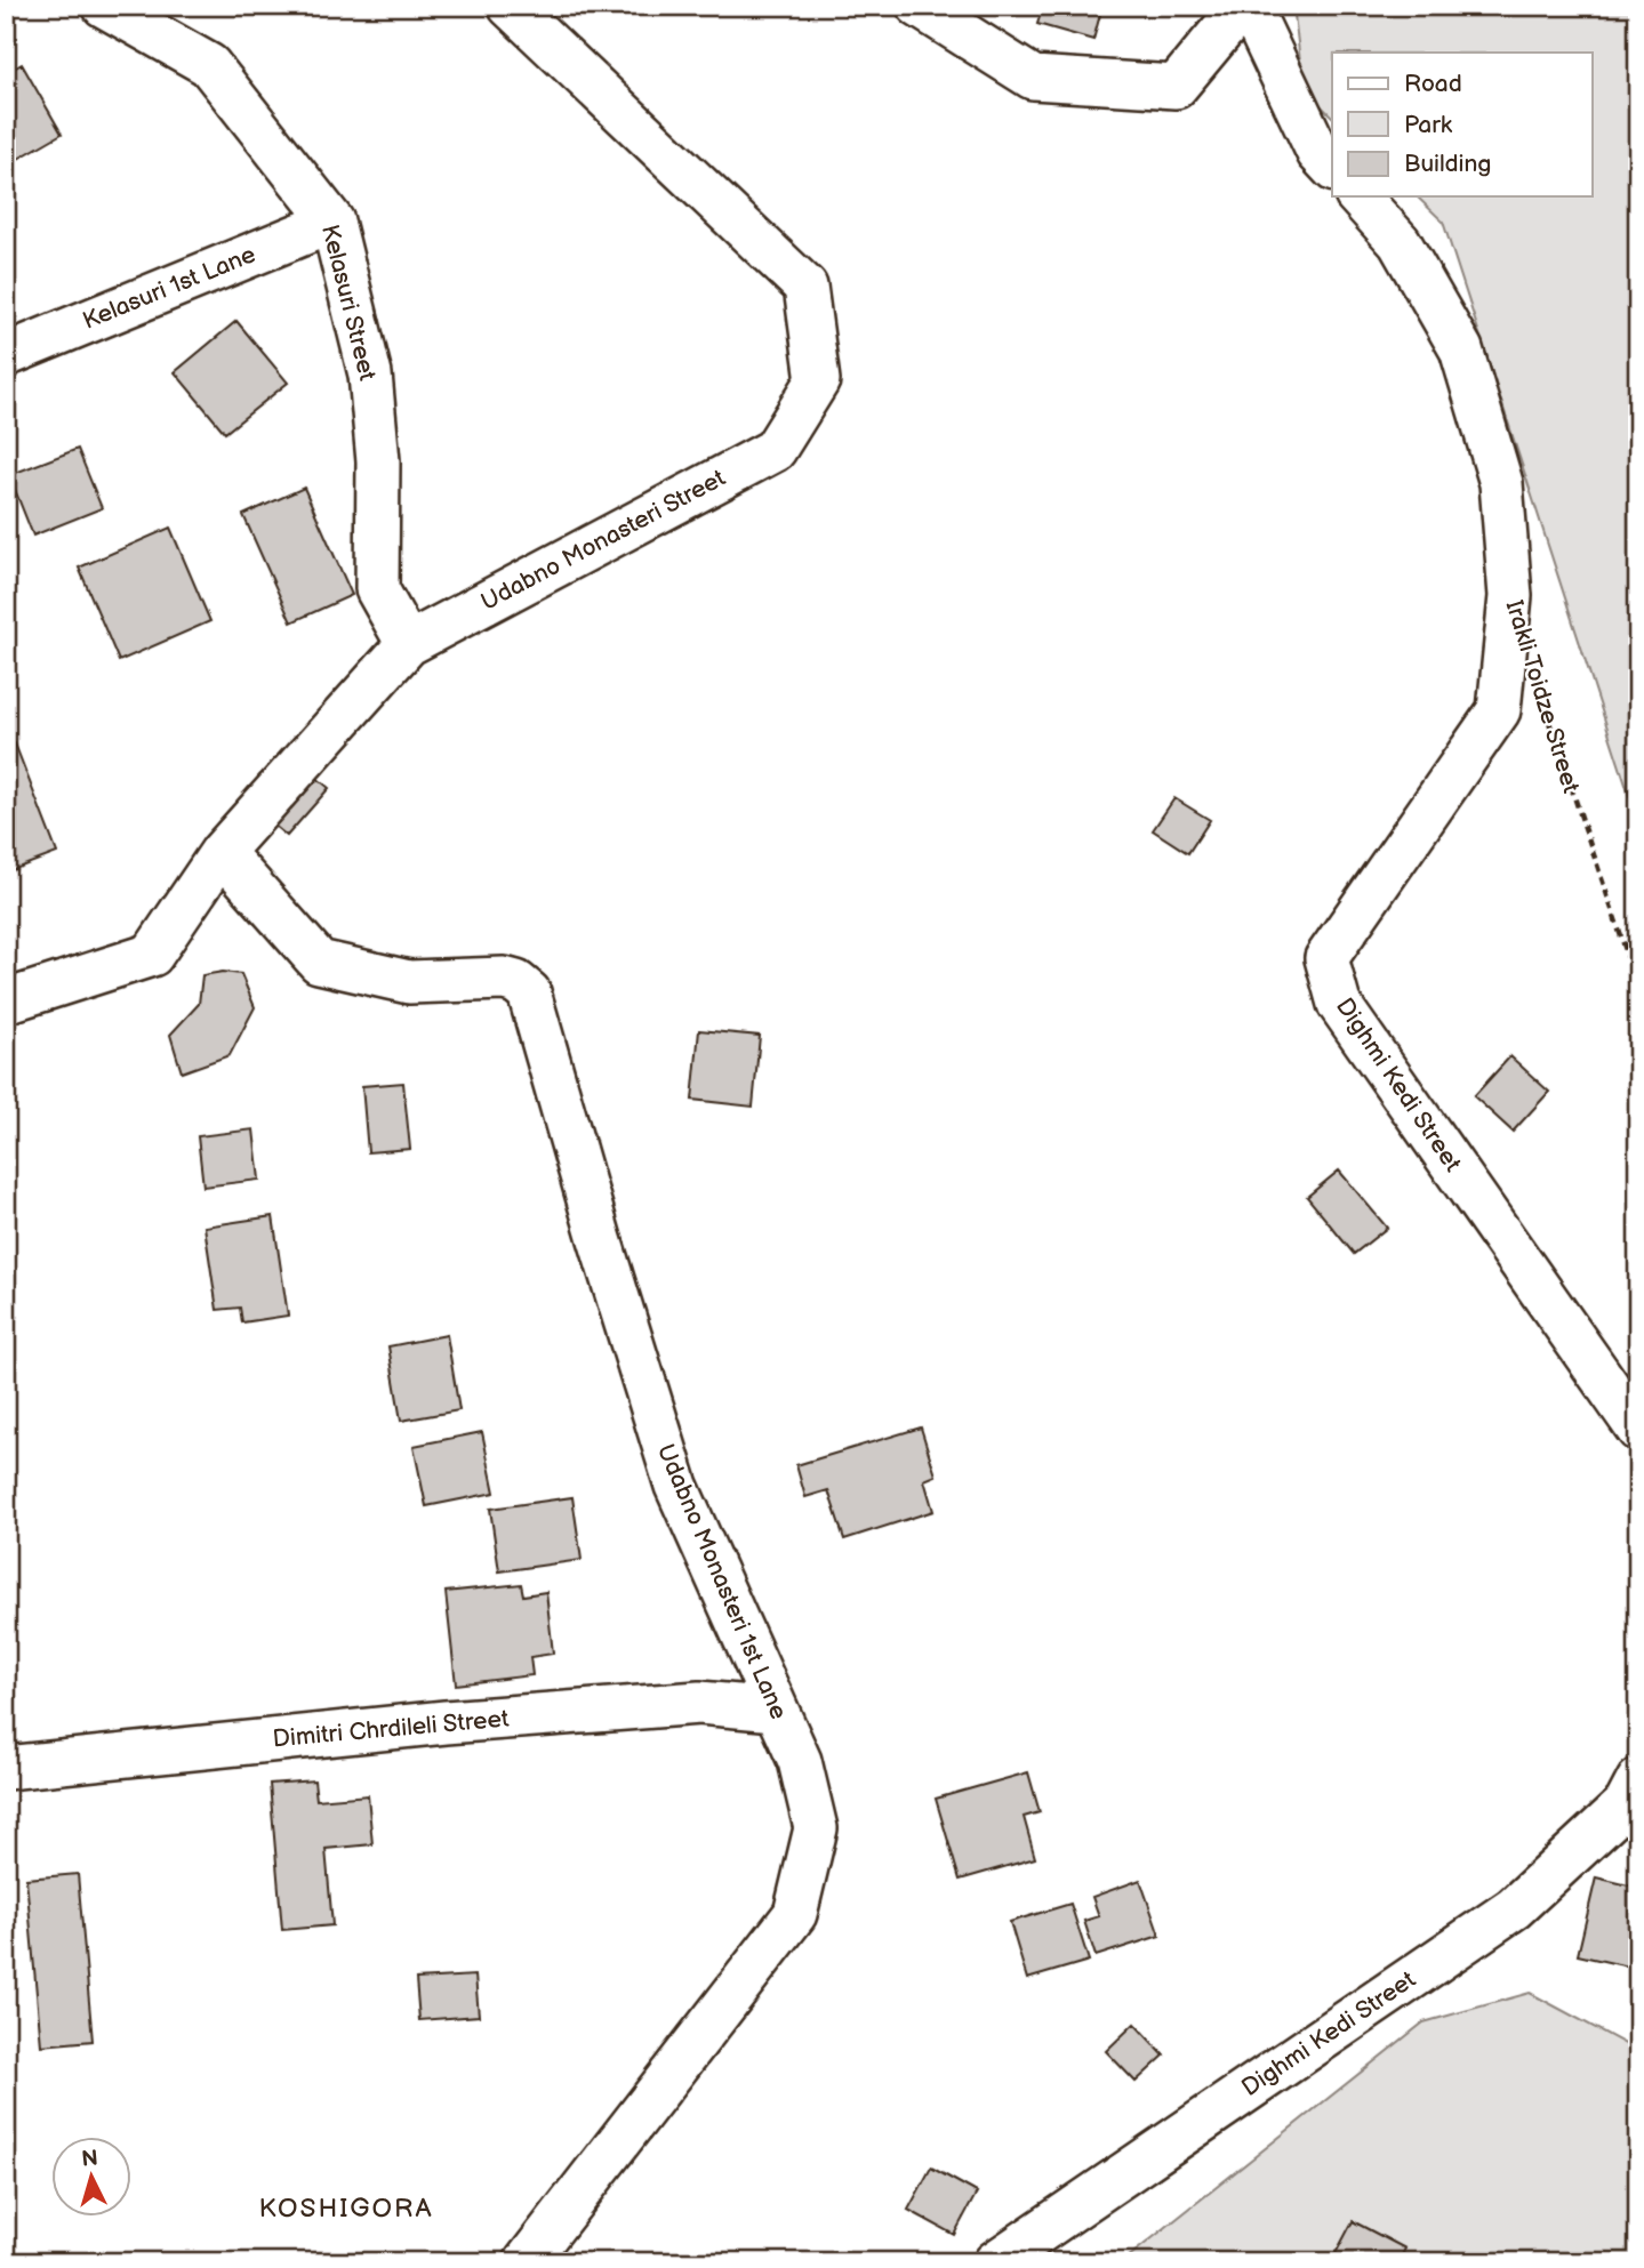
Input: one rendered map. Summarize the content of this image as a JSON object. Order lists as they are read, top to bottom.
{
  "streets": {
    "street": [
      "Kelasuri 1st Lane",
      "Kelasuri Street",
      "Udabno Monasteri Street",
      "Irakli Toidze Street",
      "Dighmi Kedi Street",
      "Udabno Monasteri 1st Lane",
      "Dimitri Chrdileli Street"
    ]
  },
  "crossings": [
    ["Kelasuri 1st Lane", "Kelasuri Street"],
    ["Kelasuri Street", "Udabno Monasteri Street"],
    ["Udabno Monasteri Street", "Udabno Monasteri 1st Lane"],
    ["Irakli Toidze Street", "Dighmi Kedi Street"],
    ["Udabno Monasteri 1st Lane", "Dimitri Chrdileli Street"]
  ],
  "districts": ["KOSHIGORA"],
  "legend": ["Road", "Park", "Building"],
  "north": "top"
}
